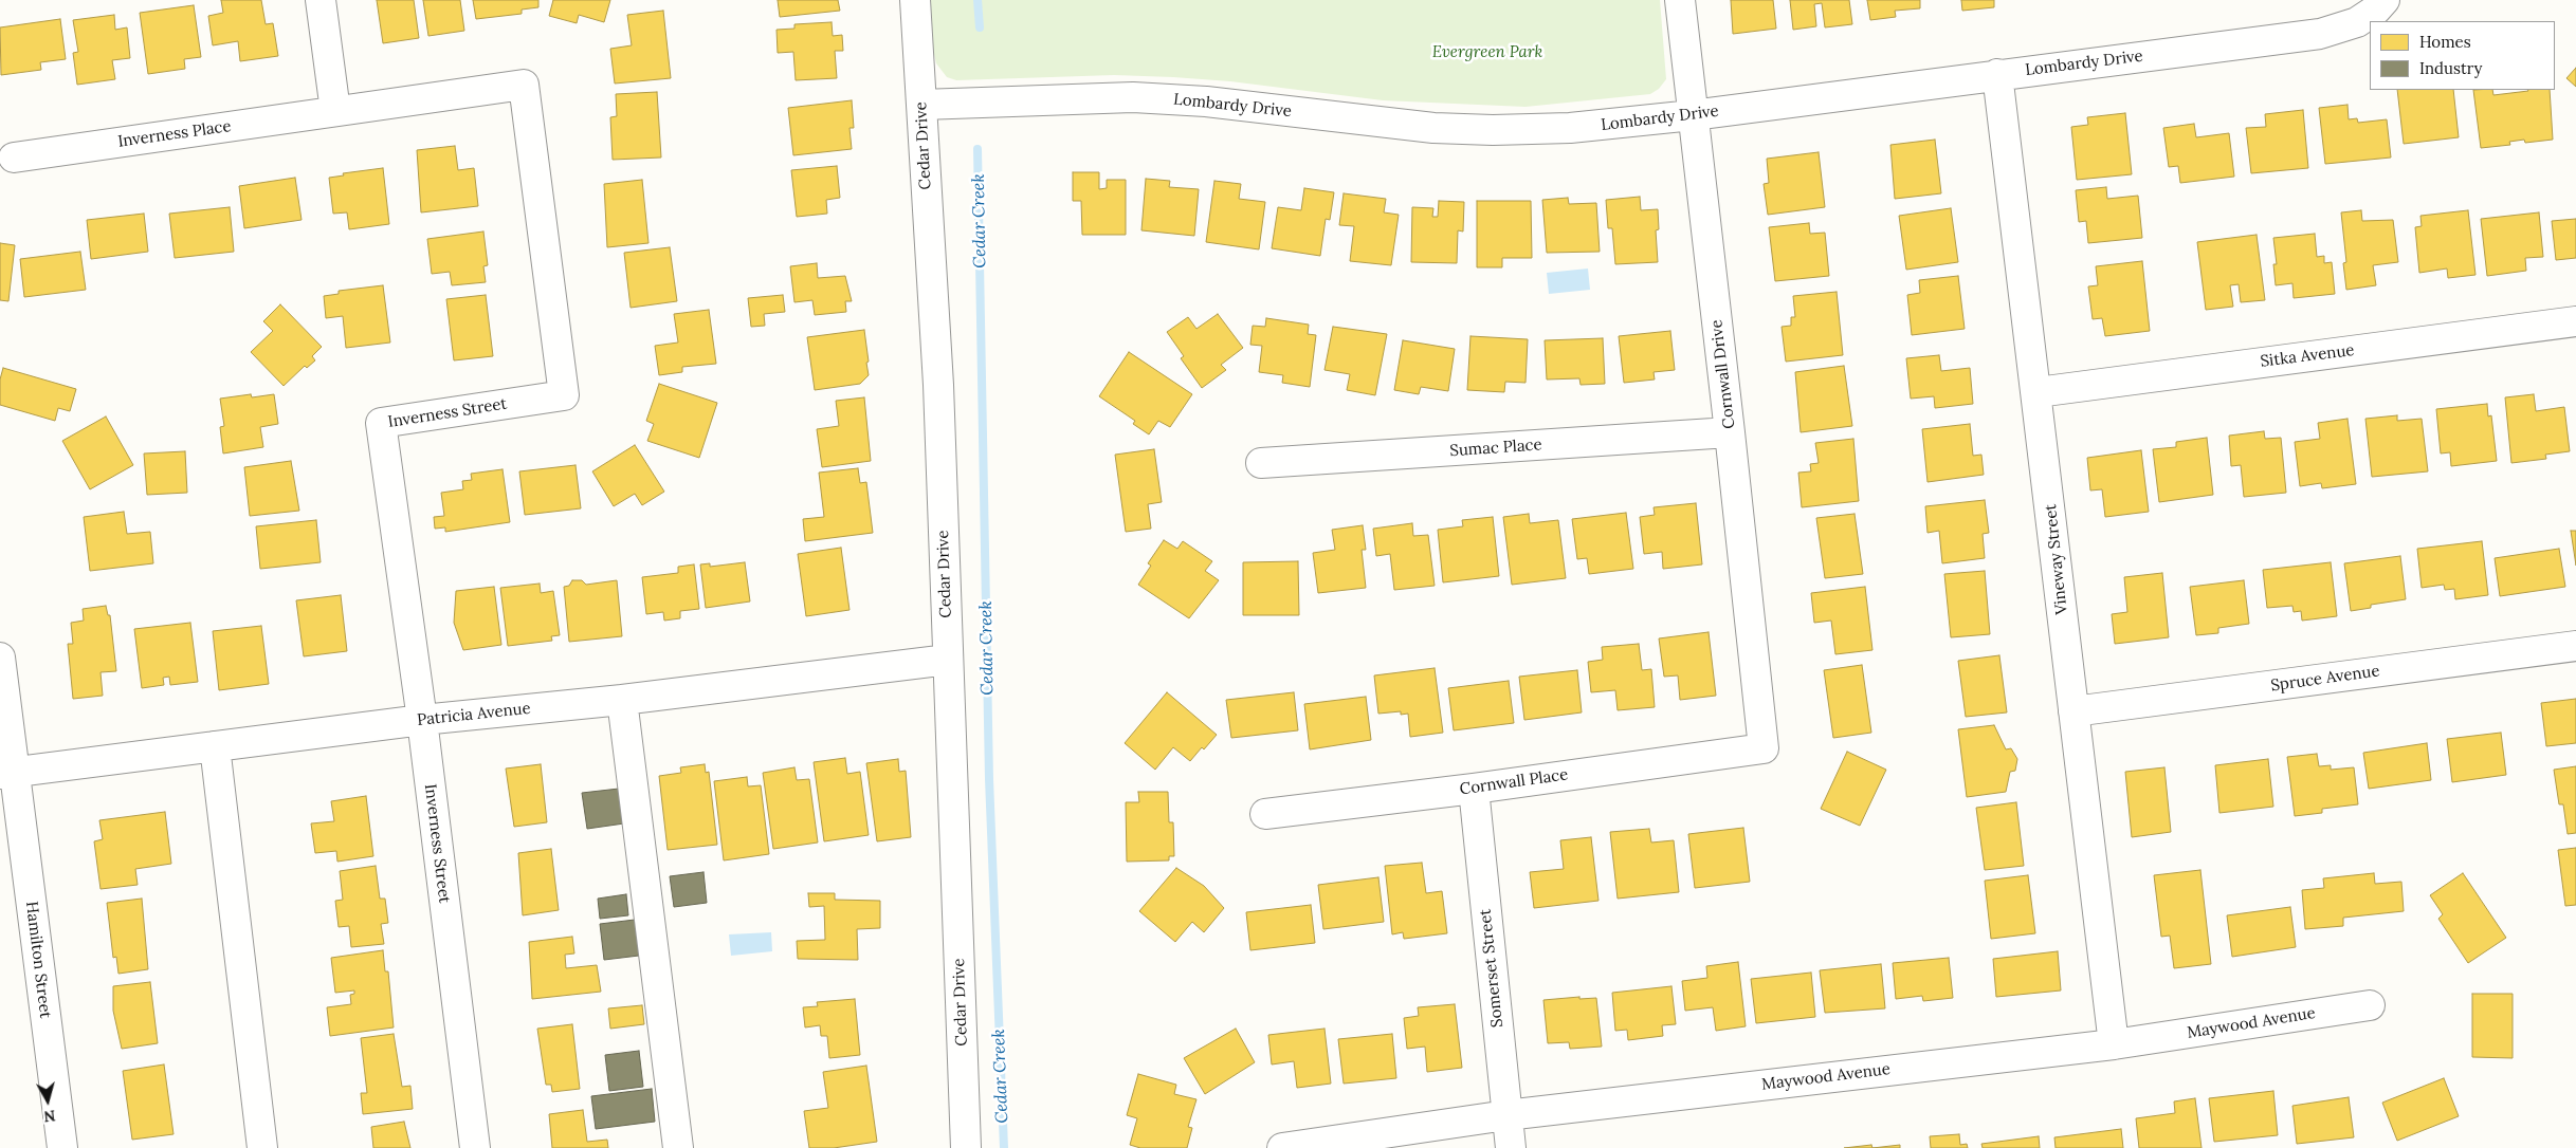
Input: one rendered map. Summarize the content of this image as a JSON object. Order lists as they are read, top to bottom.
{
  "streets": {
    "street": [
      "Lombardy Drive",
      "Inverness Place",
      "Cedar Drive",
      "Sitka Avenue",
      "Cornwall Drive",
      "Inverness Street",
      "Sumac Place",
      "Vineway Street",
      "Spruce Avenue",
      "Patricia Avenue",
      "Cornwall Place",
      "Hamilton Street",
      "Somerset Street",
      "Maywood Avenue"
    ]
  },
  "crossings": [
    ["Lombardy Drive", "Cedar Drive"],
    ["Lombardy Drive", "Cornwall Drive"],
    ["Lombardy Drive", "Vineway Street"],
    ["Inverness Place", "Inverness Street"],
    ["Cedar Drive", "Patricia Avenue"],
    ["Sitka Avenue", "Vineway Street"],
    ["Cornwall Drive", "Sumac Place"],
    ["Cornwall Drive", "Cornwall Place"],
    ["Inverness Street", "Patricia Avenue"],
    ["Vineway Street", "Spruce Avenue"],
    ["Vineway Street", "Maywood Avenue"],
    ["Patricia Avenue", "Hamilton Street"],
    ["Cornwall Place", "Somerset Street"],
    ["Somerset Street", "Maywood Avenue"]
  ],
  "water": ["Cedar Creek"],
  "parks": ["Evergreen Park"],
  "legend": ["Homes", "Industry"],
  "north": "bottom"
}
